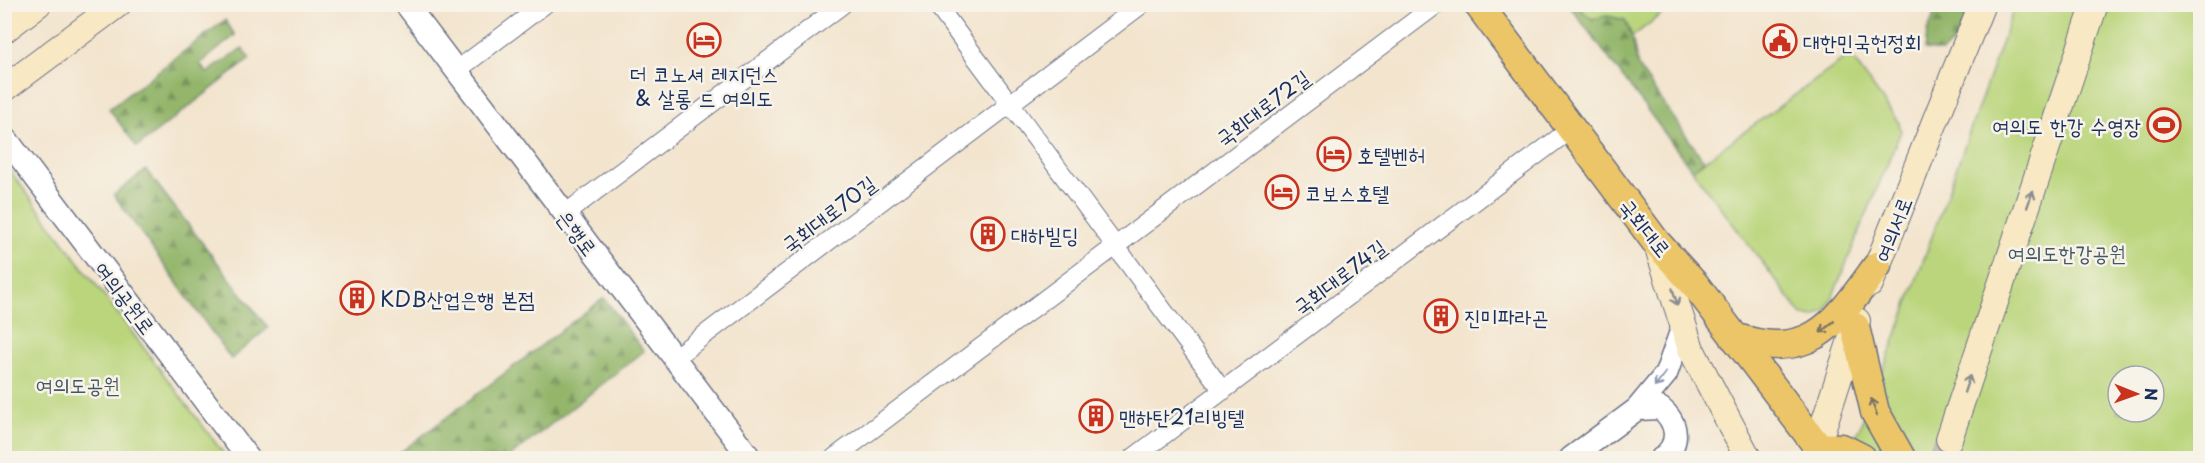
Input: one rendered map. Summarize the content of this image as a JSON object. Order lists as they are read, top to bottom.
{
  "streets": {
    "main road": ["국회대로", "여의서로"],
    "street": [
      "국회대로72길",
      "국회대로70길",
      "은행로",
      "국회대로74길",
      "여의공원로"
    ]
  },
  "crossings": [
    ["국회대로70길", "은행로"],
    ["국회대로", "여의서로"],
    ["국회대로", "국회대로74길"]
  ],
  "parks": ["여의도한강공원", "여의도공원"],
  "places": {
    "hotel": ["더 코노셔 레지던스 & 살롱 드 여의도", "호텔벤허", "코보스호텔"],
    "public building": ["대한민국헌정회"],
    "sports": ["여의도 한강 수영장"],
    "building": [
      "대하빌딩",
      "KDB산업은행 본점",
      "진미파라곤",
      "맨하탄21리빙텔"
    ]
  },
  "north": "right"
}
